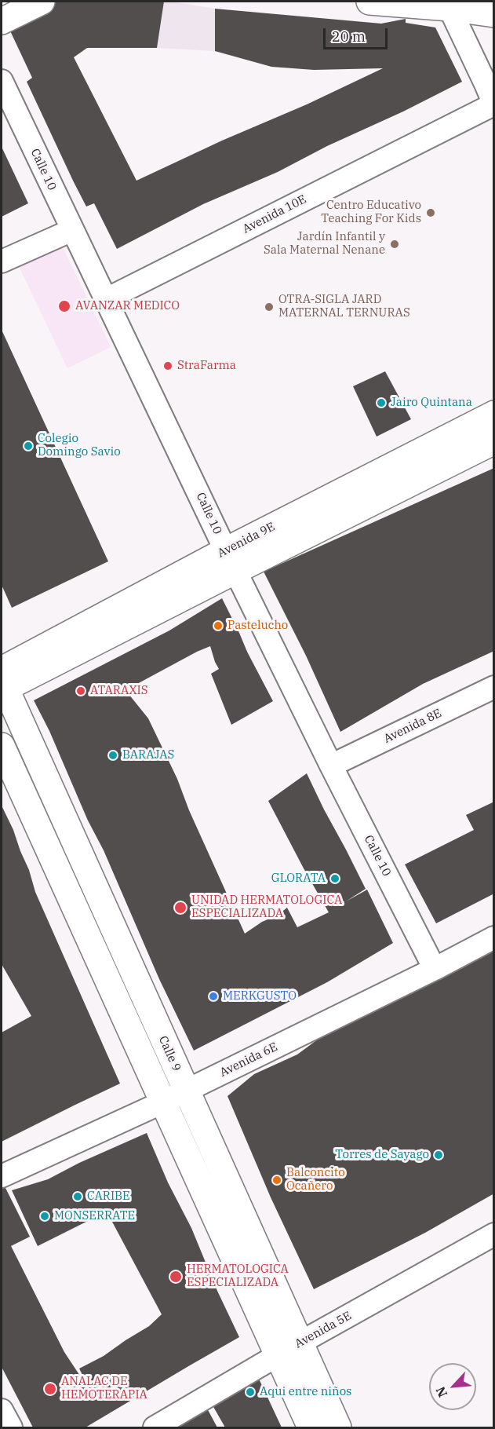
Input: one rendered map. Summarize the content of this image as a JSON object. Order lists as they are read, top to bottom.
{
  "streets": {
    "street": [
      "Calle 10",
      "Avenida 10E",
      "Avenida 9E",
      "Avenida 8E",
      "Calle 9",
      "Avenida 6E",
      "Avenida 5E"
    ]
  },
  "crossings": [
    ["Calle 10", "Avenida 10E"],
    ["Calle 10", "Avenida 9E"],
    ["Calle 10", "Avenida 8E"],
    ["Calle 10", "Avenida 6E"],
    ["Avenida 9E", "Calle 9"],
    ["Calle 9", "Avenida 6E"],
    ["Calle 9", "Avenida 5E"]
  ],
  "places": [
    "Centro Educativo Teaching For Kids",
    "Jardín Infantil y Sala Maternal Nenane",
    "AVANZAR MEDICO",
    "OTRA-SIGLA JARD MATERNAL TERNURAS",
    "StraFarma",
    "Jairo Quintana",
    "Colegio Domingo Savio",
    "Pastelucho",
    "ATARAXIS",
    "BARAJAS",
    "GLORATA",
    "UNIDAD HERMATOLOGICA ESPECIALIZADA",
    "MERKGUSTO",
    "Torres de Sayago",
    "Balconcito Ocañero",
    "CARIBE",
    "MONSERRATE",
    "HERMATOLOGICA ESPECIALIZADA",
    "ANALAC DE HEMOTERAPIA",
    "Aqui entre niños"
  ],
  "scale_bar": "20 m",
  "north": "bottom left"
}
